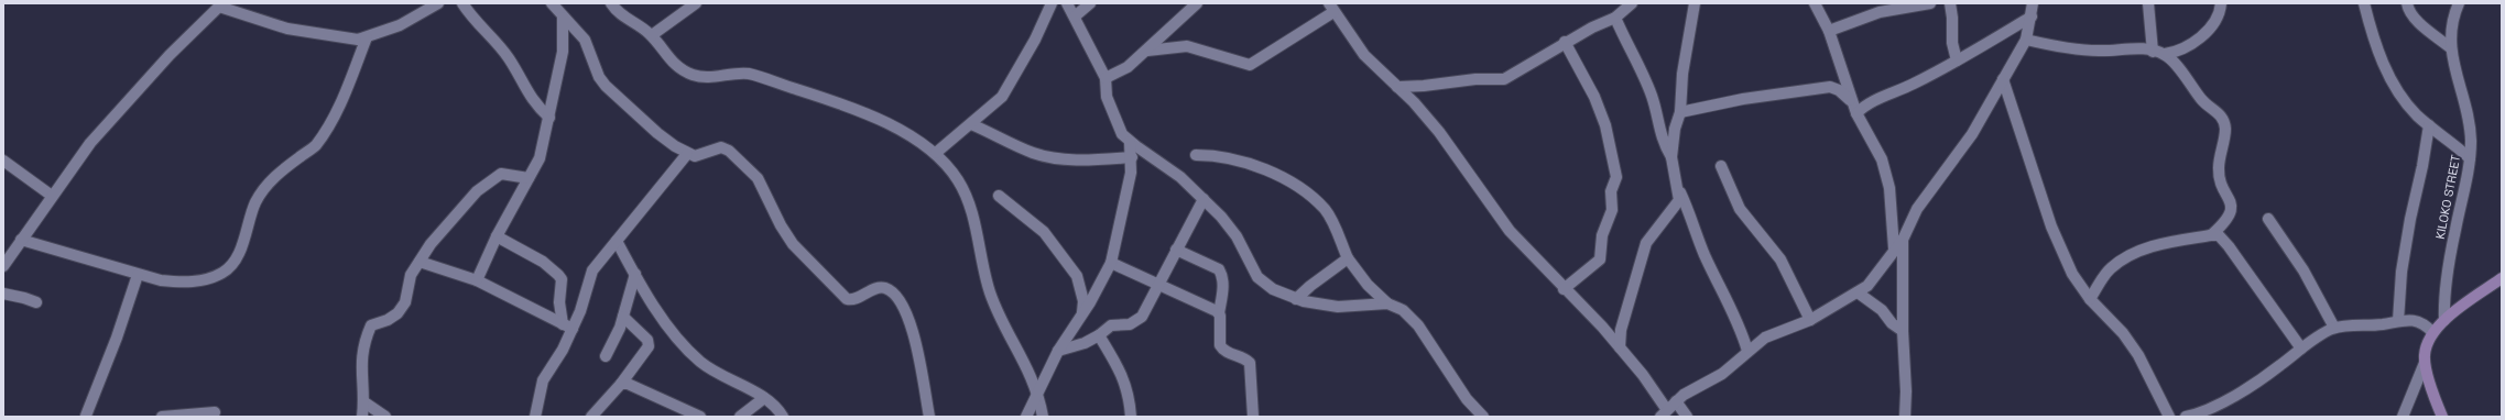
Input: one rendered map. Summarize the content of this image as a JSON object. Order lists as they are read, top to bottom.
{
  "streets": {
    "street": ["KILOKO STREET"]
  }
}
